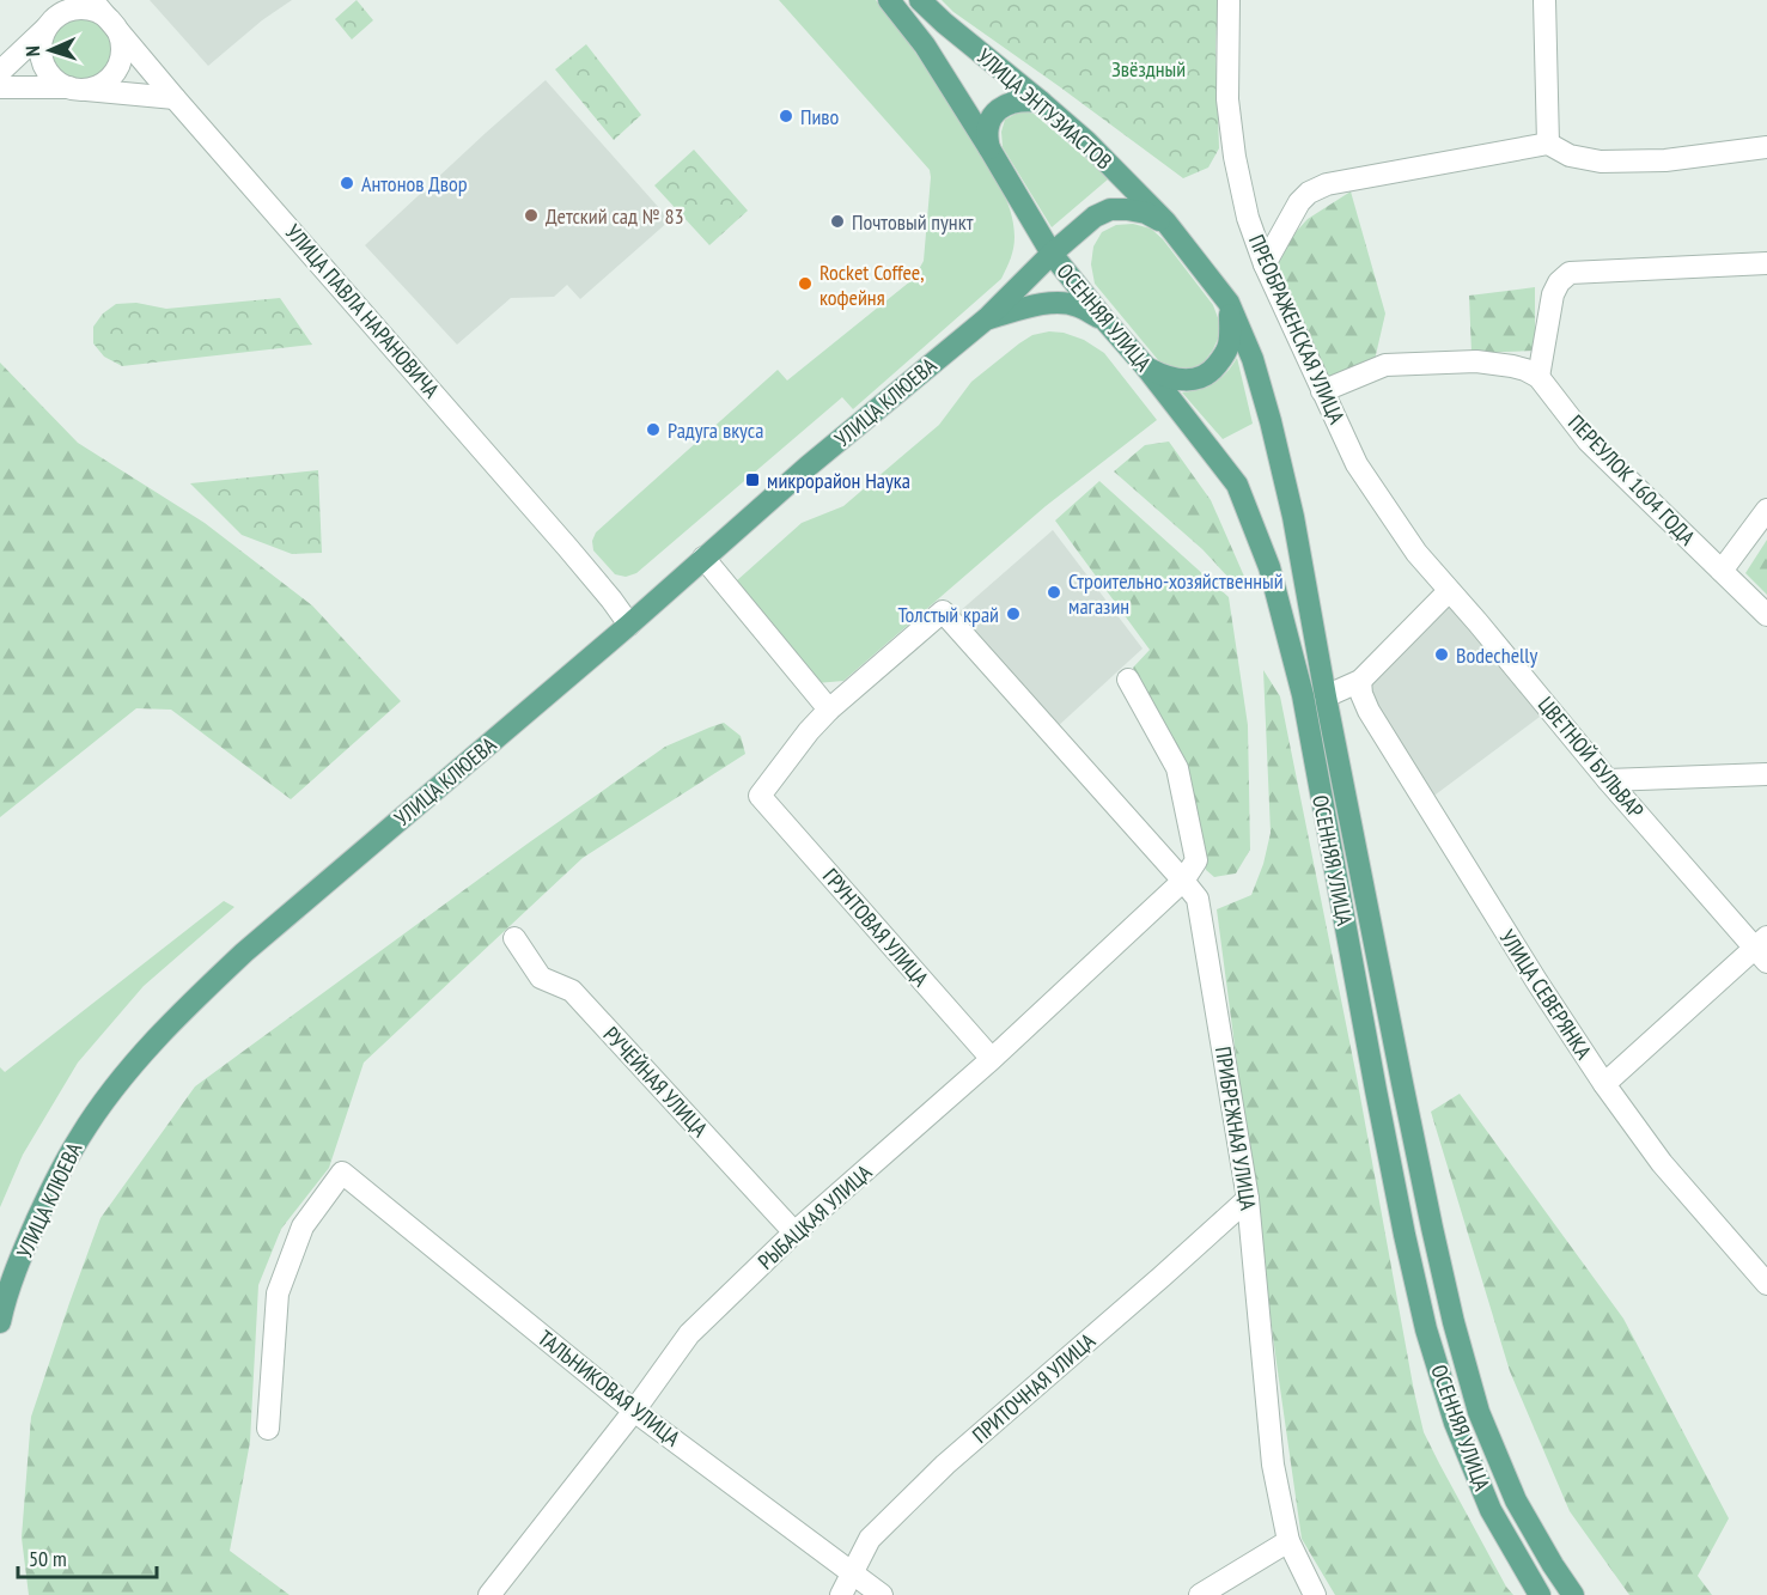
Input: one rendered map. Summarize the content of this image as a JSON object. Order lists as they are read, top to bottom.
{
  "streets": {
    "main road": ["УЛИЦА ЭНТУЗИАСТОВ", "ОСЕННЯЯ УЛИЦА", "УЛИЦА КЛЮЕВА"],
    "street": [
      "УЛИЦА ПАВЛА НАРАНОВИЧА",
      "ПРЕОБРАЖЕНСКАЯ УЛИЦА",
      "ПЕРЕУЛОК 1604 ГОДА",
      "ЦВЕТНОЙ БУЛЬВАР",
      "ГРУНТОВАЯ УЛИЦА",
      "УЛИЦА СЕВЕРЯНКА",
      "РУЧЕЙНАЯ УЛИЦА",
      "ПРИБРЕЖНАЯ УЛИЦА",
      "РЫБАЦКАЯ УЛИЦА",
      "ТАЛЬНИКОВАЯ УЛИЦА",
      "ПРИТОЧНАЯ УЛИЦА"
    ]
  },
  "crossings": [
    ["УЛИЦА ЭНТУЗИАСТОВ", "ОСЕННЯЯ УЛИЦА"],
    ["УЛИЦА ЭНТУЗИАСТОВ", "УЛИЦА КЛЮЕВА"],
    ["УЛИЦА ПАВЛА НАРАНОВИЧА", "УЛИЦА КЛЮЕВА"],
    ["ОСЕННЯЯ УЛИЦА", "УЛИЦА КЛЮЕВА"],
    ["ПРЕОБРАЖЕНСКАЯ УЛИЦА", "ЦВЕТНОЙ БУЛЬВАР"],
    ["ГРУНТОВАЯ УЛИЦА", "ПРИБРЕЖНАЯ УЛИЦА"],
    ["ГРУНТОВАЯ УЛИЦА", "РЫБАЦКАЯ УЛИЦА"],
    ["РУЧЕЙНАЯ УЛИЦА", "РЫБАЦКАЯ УЛИЦА"],
    ["ПРИБРЕЖНАЯ УЛИЦА", "РЫБАЦКАЯ УЛИЦА"],
    ["ПРИБРЕЖНАЯ УЛИЦА", "ПРИТОЧНАЯ УЛИЦА"],
    ["РЫБАЦКАЯ УЛИЦА", "ТАЛЬНИКОВАЯ УЛИЦА"],
    ["ТАЛЬНИКОВАЯ УЛИЦА", "ПРИТОЧНАЯ УЛИЦА"]
  ],
  "parks": ["Звёздный"],
  "places": {
    "other": [
      "Пиво",
      "Антонов Двор",
      "Детский сад № 83",
      "Почтовый пункт",
      "Rocket Coffee, кофейня",
      "Радуга вкуса",
      "Строительно-хозяйственный магазин",
      "Толстый край",
      "Bodechelly"
    ],
    "transit": ["микрорайон Наука"]
  },
  "scale_bar": "50 m",
  "north": "left"
}
